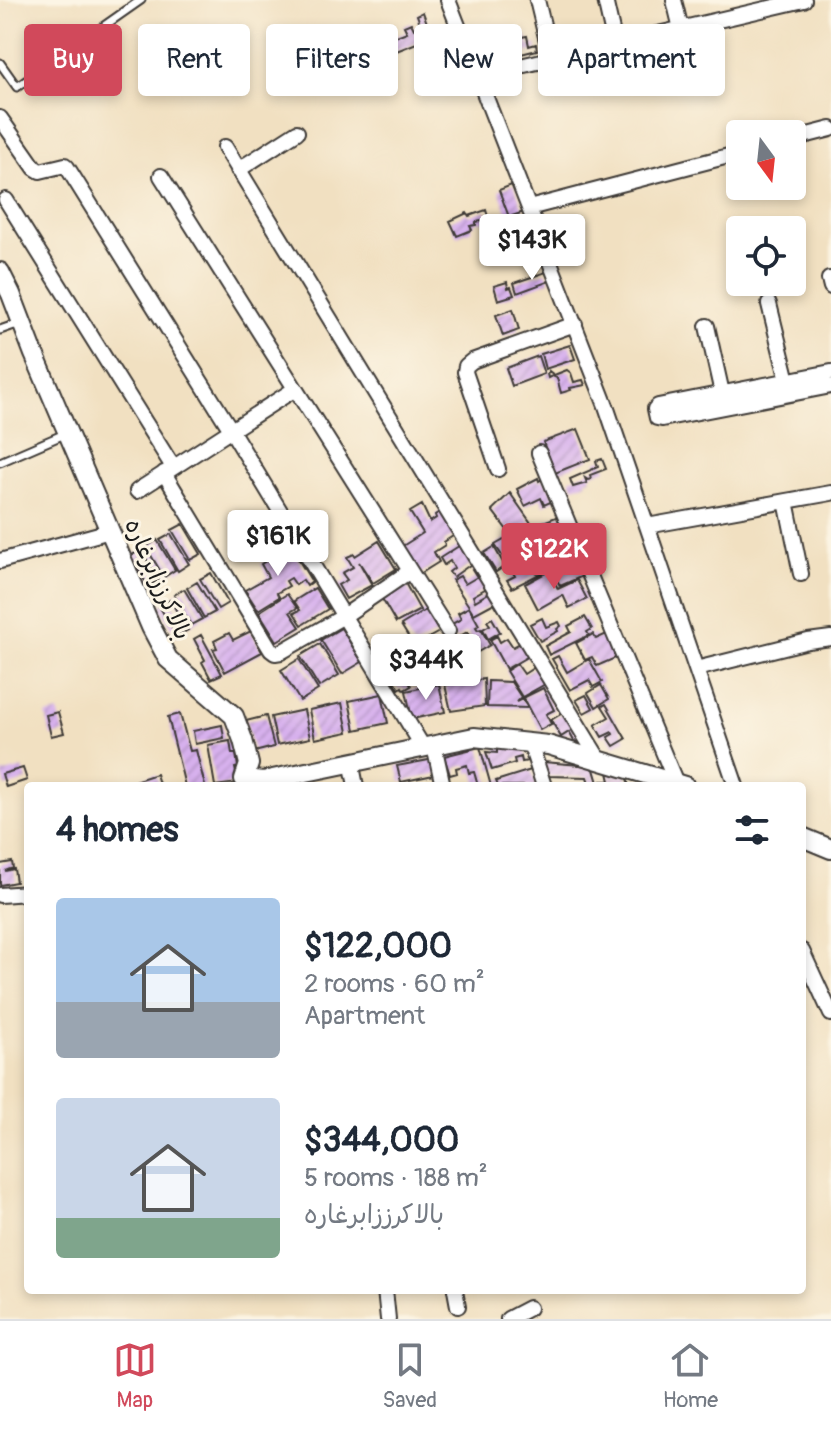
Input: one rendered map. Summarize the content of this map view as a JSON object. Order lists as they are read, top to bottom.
{
  "streets": {
    "street": ["بالاکرززابرغاره"]
  },
  "north": "bottom",
  "page": {
    "chip": [
      "Buy",
      "Rent",
      "Filters",
      "New",
      "Apartment"
    ],
    "price": [
      "$143K",
      "$161K",
      "$122K",
      "$344K"
    ],
    "heading": "4 homes",
    "list": [
      {
        "name": "$122,000",
        "note": "2 rooms · 60 m² · Apartment"
      },
      {
        "name": "$344,000",
        "note": "5 rooms · 188 m² · بالاکرززابرغاره"
      }
    ],
    "tabs": ["Map", "Saved", "Home"]
  }
}
